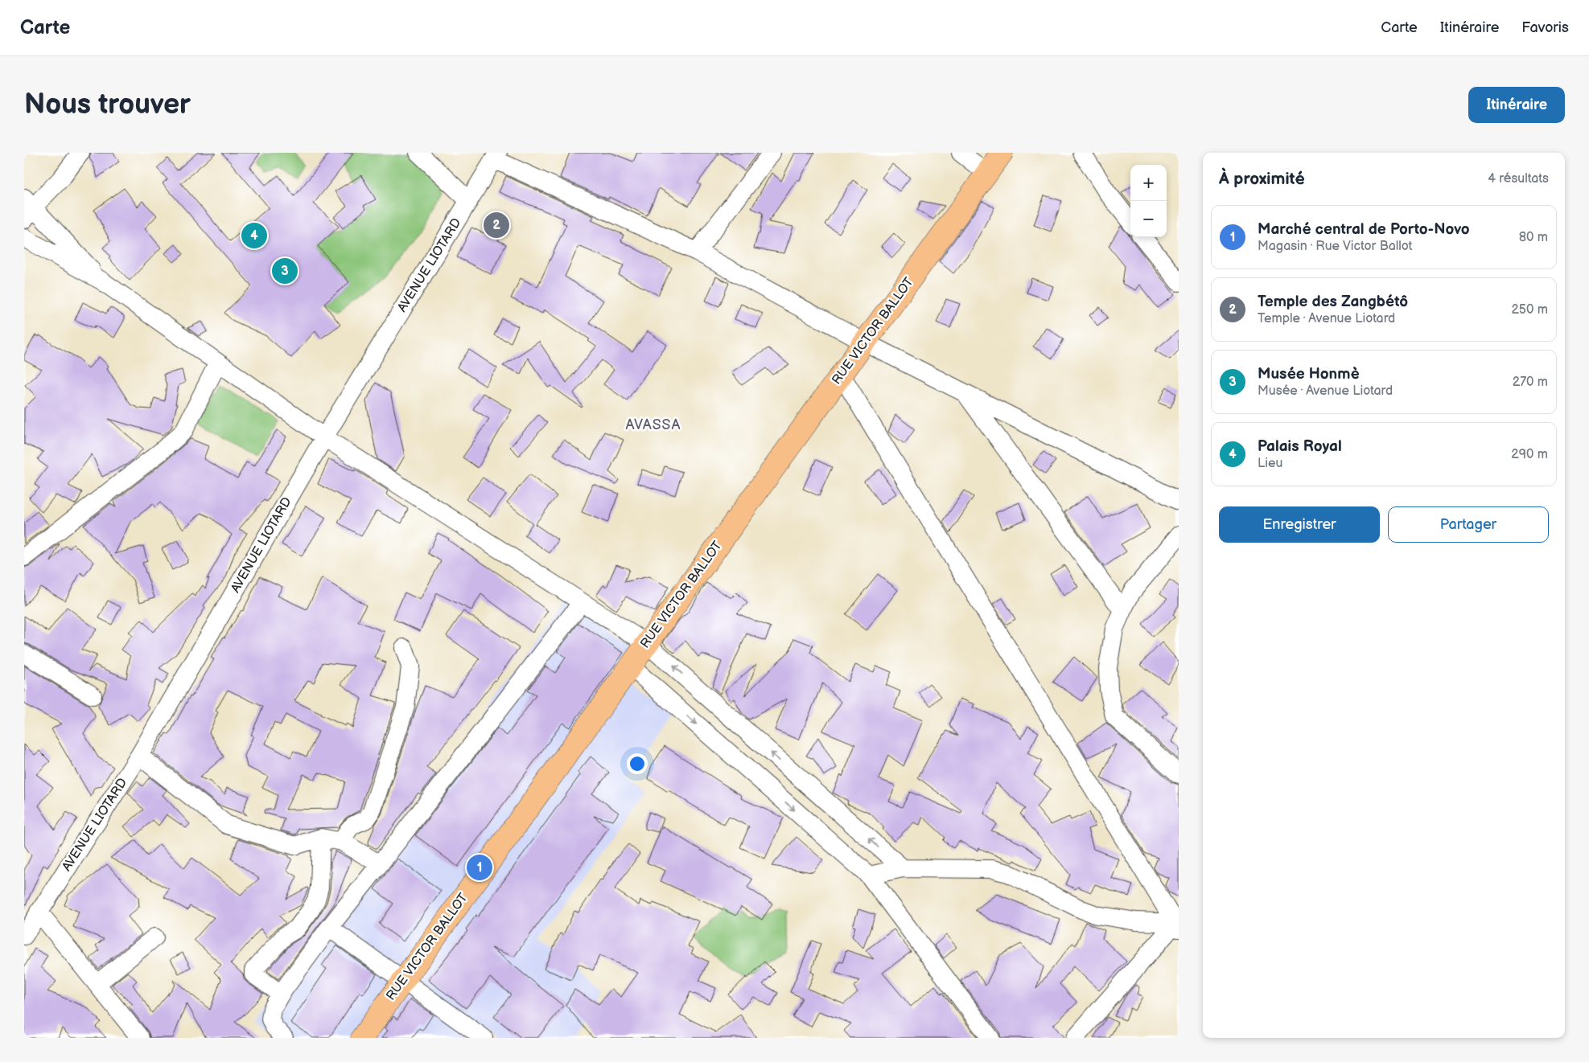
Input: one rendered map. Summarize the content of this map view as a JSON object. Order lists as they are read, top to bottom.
{
  "streets": {
    "main road": ["RUE VICTOR BALLOT"],
    "street": ["AVENUE LIOTARD"]
  },
  "districts": ["AVASSA"],
  "page": {
    "header": "Carte",
    "nav": ["Carte", "Itinéraire", "Favoris"],
    "buttons": [
      "Itinéraire",
      ["Enregistrer", "Partager"]
    ],
    "title": "Nous trouver",
    "heading": ["À proximité", "4 résultats"],
    "map_buttons": ["+", "−"],
    "list": [
      {
        "mark": "1",
        "name": "Marché central de Porto-Novo",
        "note": "Magasin · Rue Victor Ballot",
        "value": "80 m"
      },
      {
        "mark": "2",
        "name": "Temple des Zangbétô",
        "note": "Temple · Avenue Liotard",
        "value": "250 m"
      },
      {
        "mark": "3",
        "name": "Musée Honmè",
        "note": "Musée · Avenue Liotard",
        "value": "270 m"
      },
      {
        "mark": "4",
        "name": "Palais Royal",
        "note": "Lieu",
        "value": "290 m"
      }
    ],
    "pins": [
      "2",
      "4",
      "3",
      "1"
    ]
  }
}
